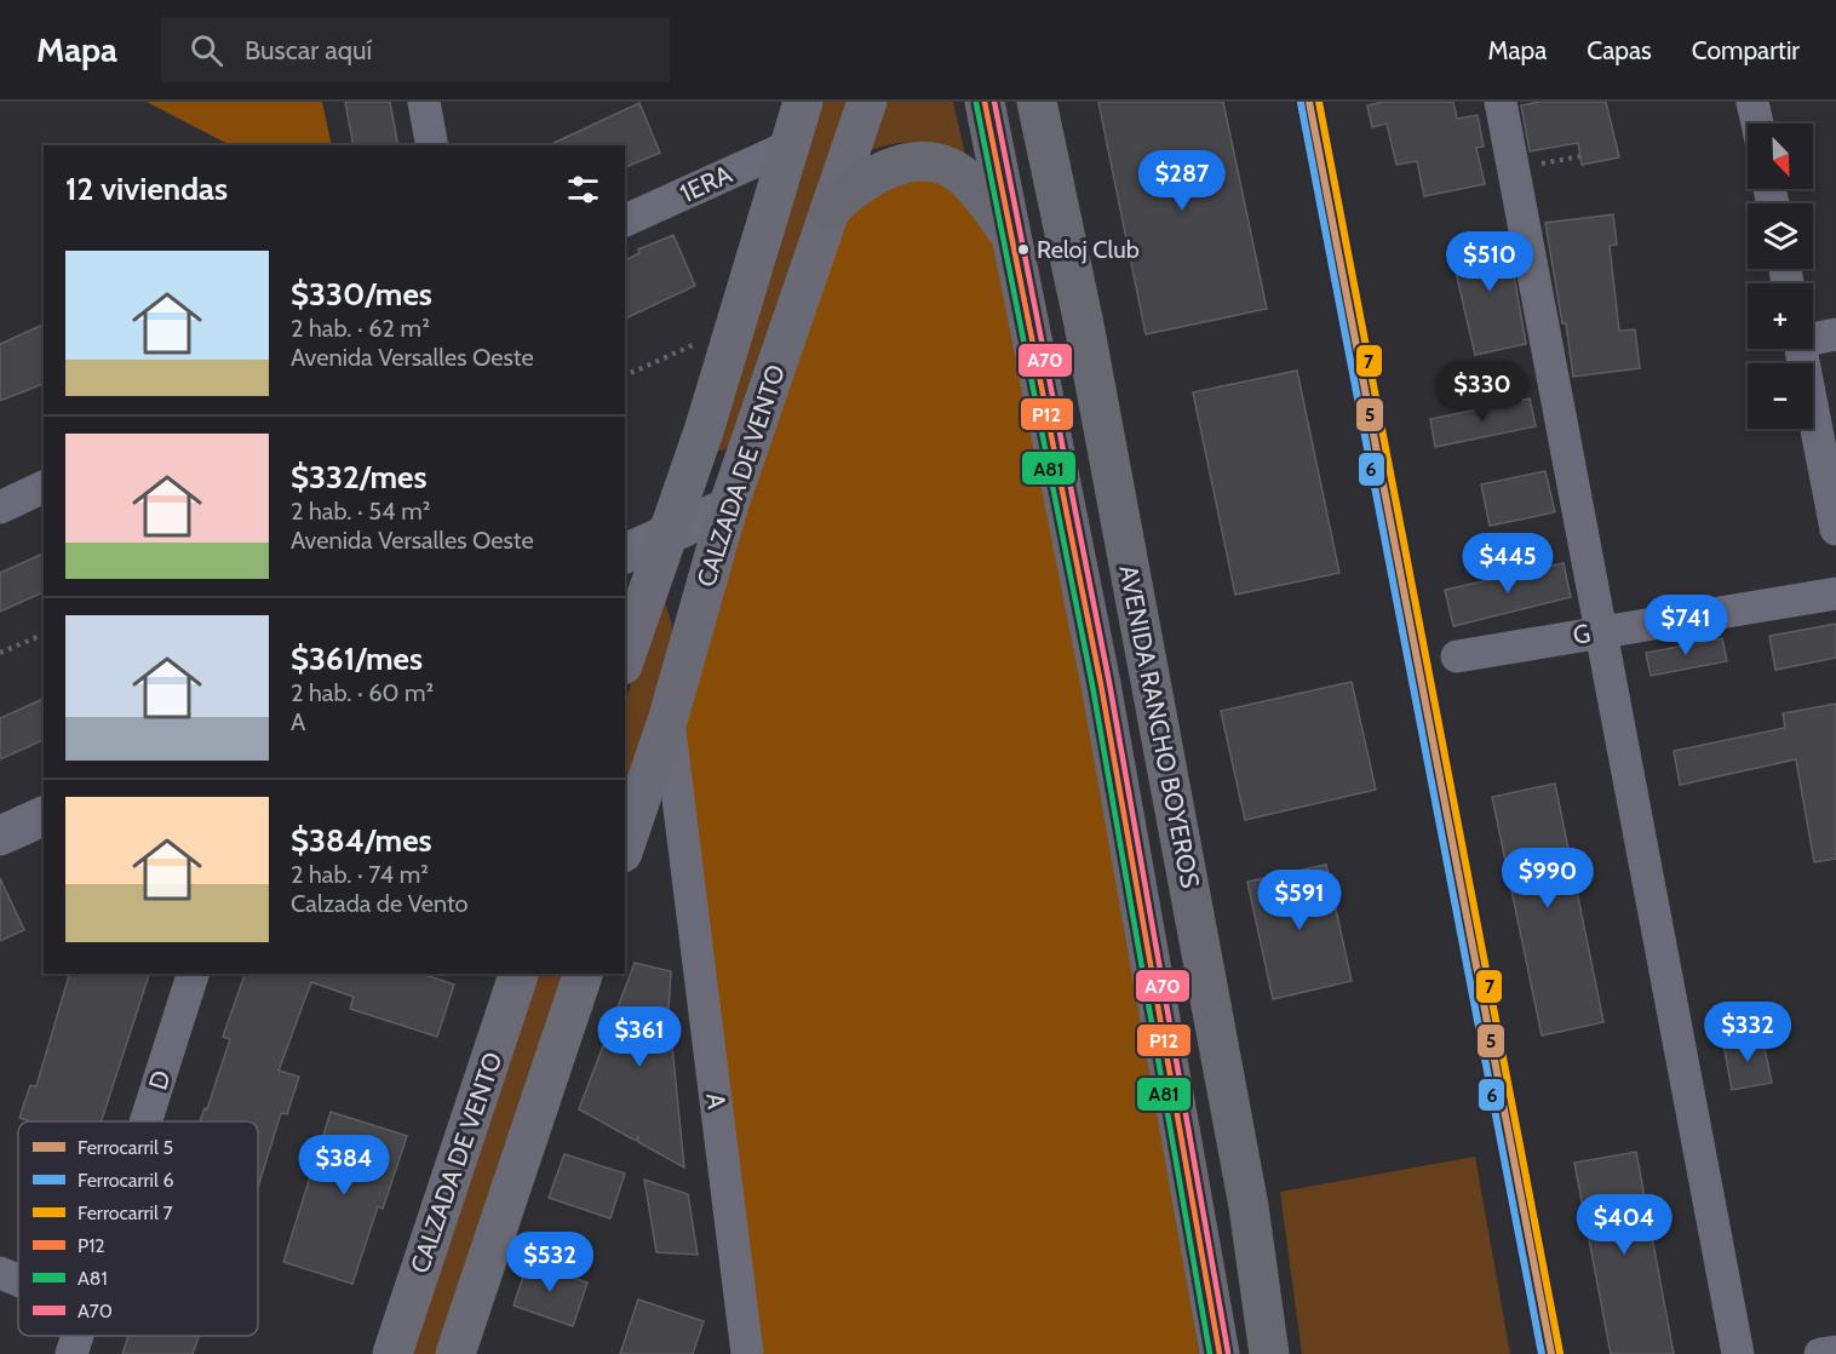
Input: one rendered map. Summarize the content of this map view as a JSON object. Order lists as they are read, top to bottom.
{
  "streets": {
    "highway": ["AVENIDA RANCHO BOYEROS"],
    "main road": ["CALZADA DE VENTO"],
    "street": [
      "1ERA",
      "G",
      "D",
      "A"
    ]
  },
  "crossings": [
    ["1ERA", "CALZADA DE VENTO"],
    ["CALZADA DE VENTO", "A"]
  ],
  "places": ["Reloj Club"],
  "lines": [
    "rail line 5",
    "rail line 7",
    "transit line P12",
    "transit line A70",
    "rail line 6",
    "transit line A81"
  ],
  "legend": [
    "Ferrocarril 5",
    "Ferrocarril 6",
    "Ferrocarril 7",
    "P12",
    "A81",
    "A70"
  ],
  "north": "bottom right",
  "page": {
    "header": "Mapa",
    "search": "Buscar aquí",
    "nav": ["Mapa", "Capas", "Compartir"],
    "map_buttons": ["+", "−"],
    "heading": "12 viviendas",
    "price": [
      "$287",
      "$510",
      "$330",
      "$445",
      "$741",
      "$990",
      "$591",
      "$332",
      "$361",
      "$384",
      "$404",
      "$532"
    ],
    "list": [
      {
        "name": "$330/mes",
        "note": "2 hab. · 62 m² · Avenida Versalles Oeste"
      },
      {
        "name": "$332/mes",
        "note": "2 hab. · 54 m² · Avenida Versalles Oeste"
      },
      {
        "name": "$361/mes",
        "note": "2 hab. · 60 m² · A"
      },
      {
        "name": "$384/mes",
        "note": "2 hab. · 74 m² · Calzada de Vento"
      }
    ]
  }
}
